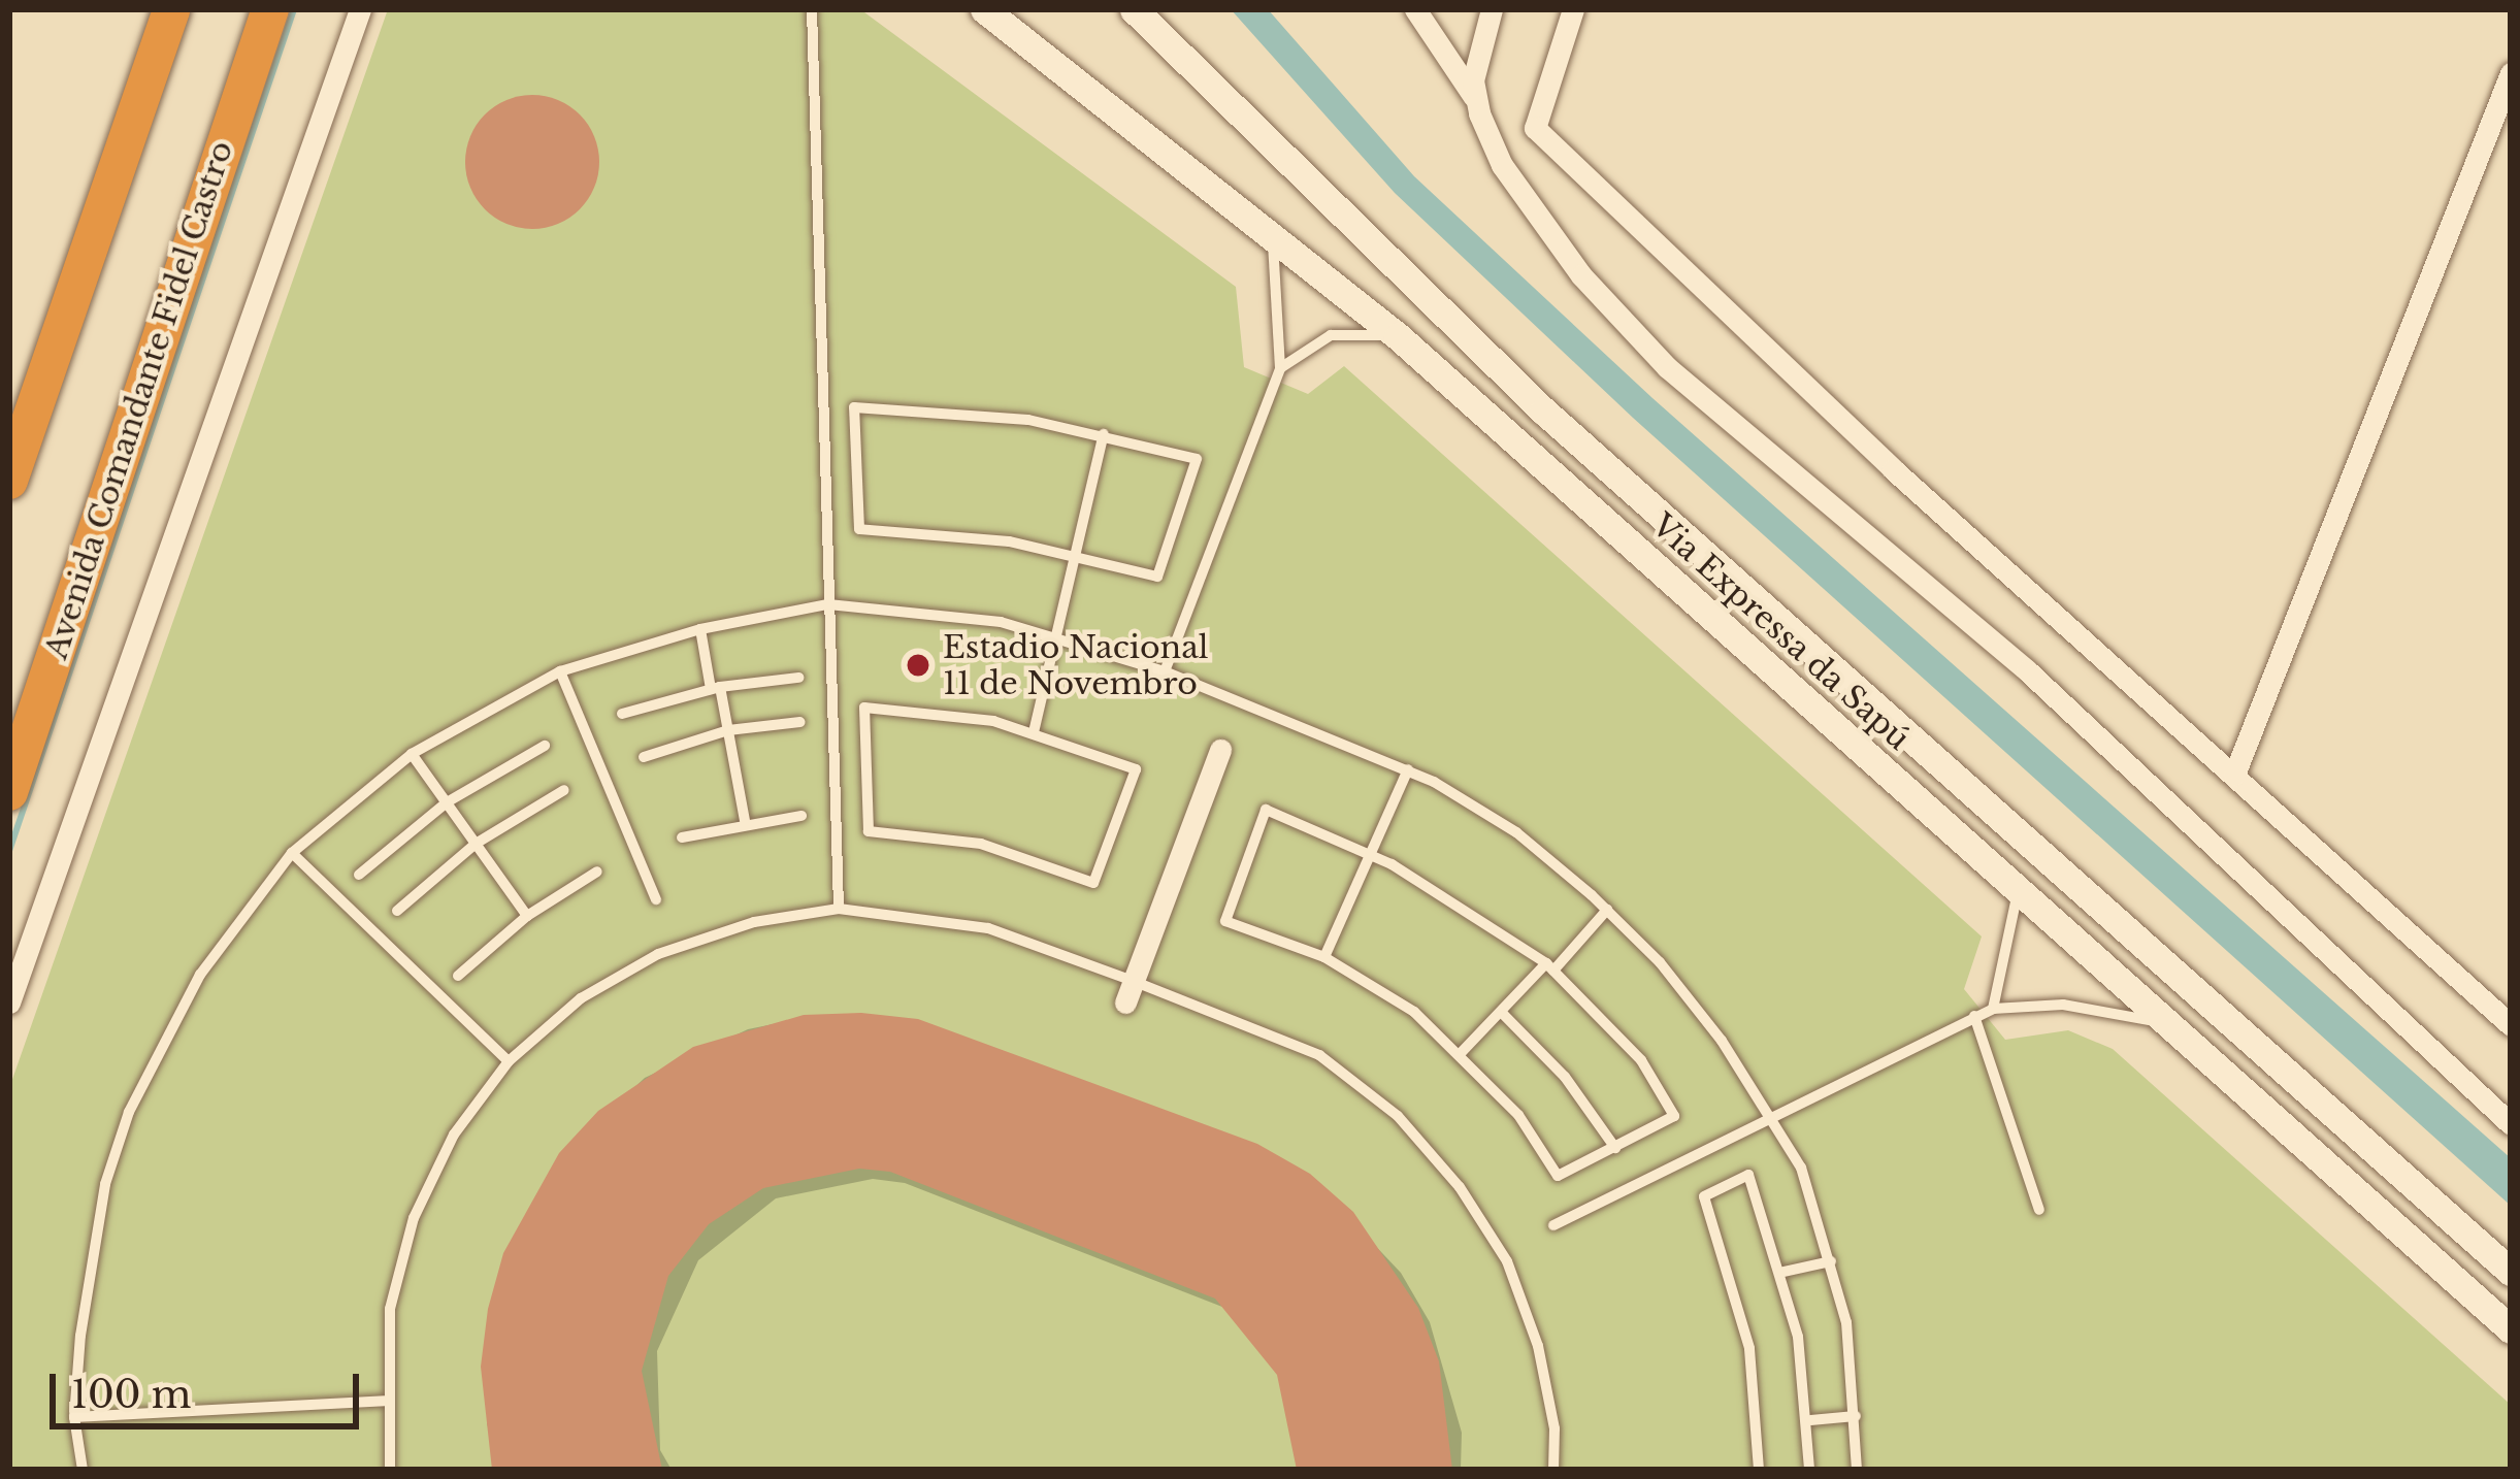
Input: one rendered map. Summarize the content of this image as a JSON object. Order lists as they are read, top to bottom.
{
  "streets": {
    "highway": ["Avenida Comandante Fidel Castro"],
    "main road": ["Via Expressa da Sapú"]
  },
  "places": ["Estadio Nacional 11 de Novembro"],
  "scale_bar": "100 m"
}
